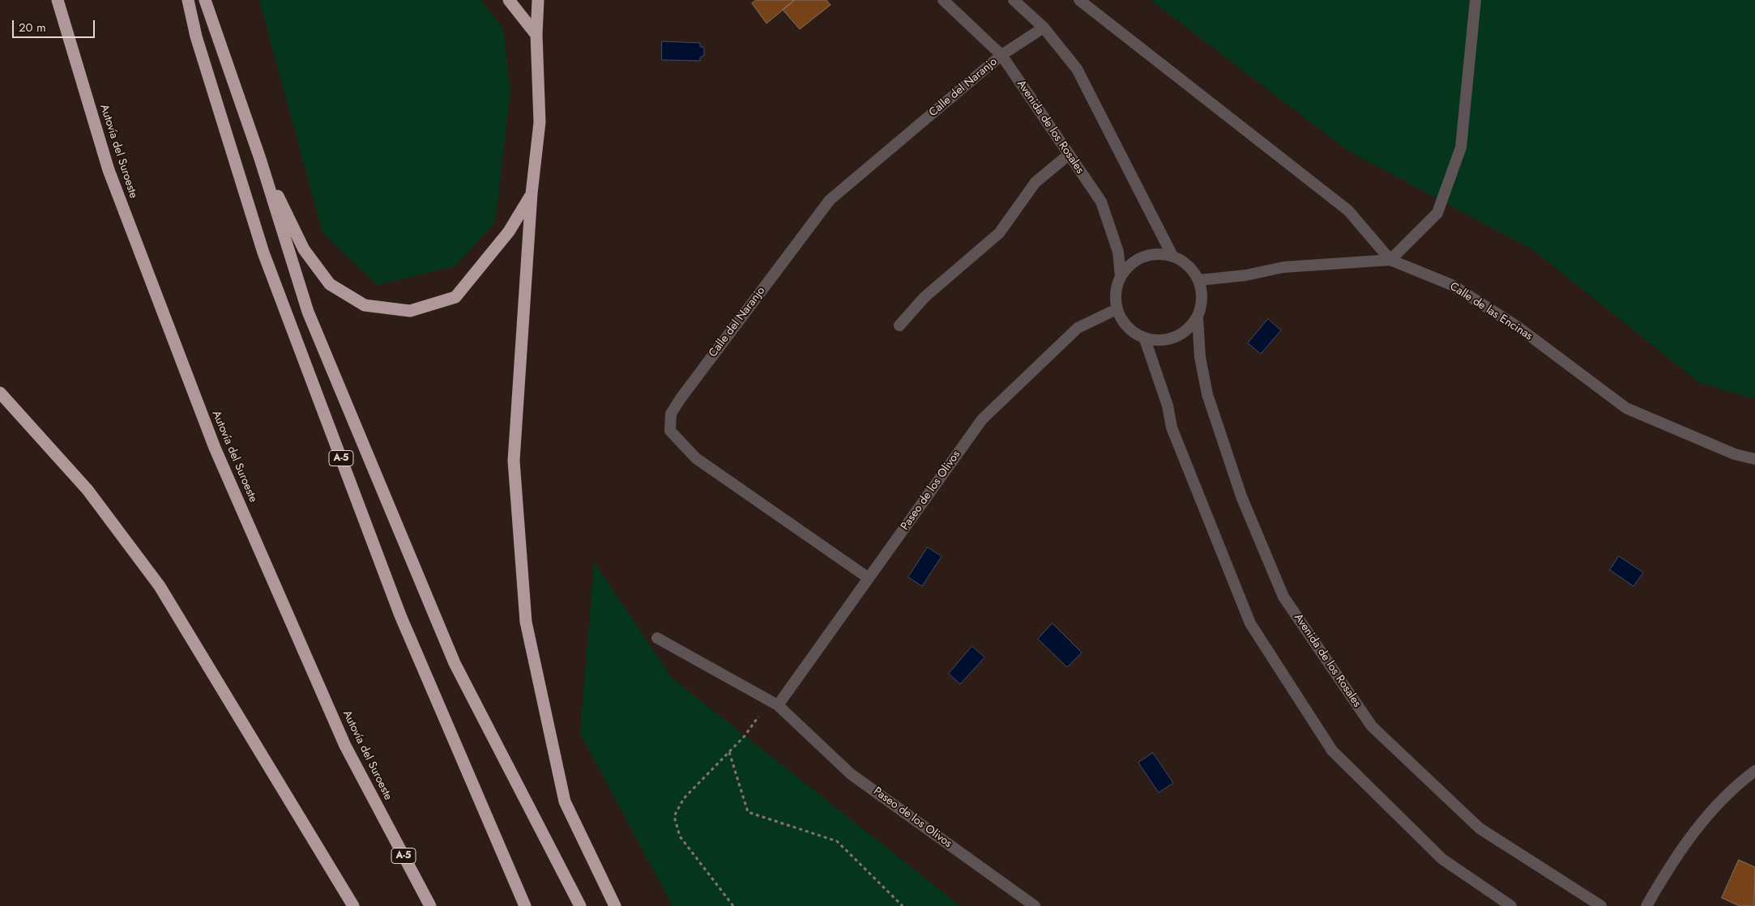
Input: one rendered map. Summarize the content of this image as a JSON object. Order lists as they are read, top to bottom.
{
  "streets": {
    "highway": ["Autovía del Suroeste", "A-5"],
    "street": [
      "Calle del Naranjo",
      "Avenida de los Rosales",
      "Calle de las Encinas",
      "Paseo de los Olivos"
    ]
  },
  "crossings": [
    ["Calle del Naranjo", "Avenida de los Rosales"],
    ["Calle del Naranjo", "Paseo de los Olivos"],
    ["Avenida de los Rosales", "Calle de las Encinas"],
    ["Avenida de los Rosales", "Paseo de los Olivos"],
    ["Calle de las Encinas", "Paseo de los Olivos"]
  ],
  "scale_bar": "20 m"
}
